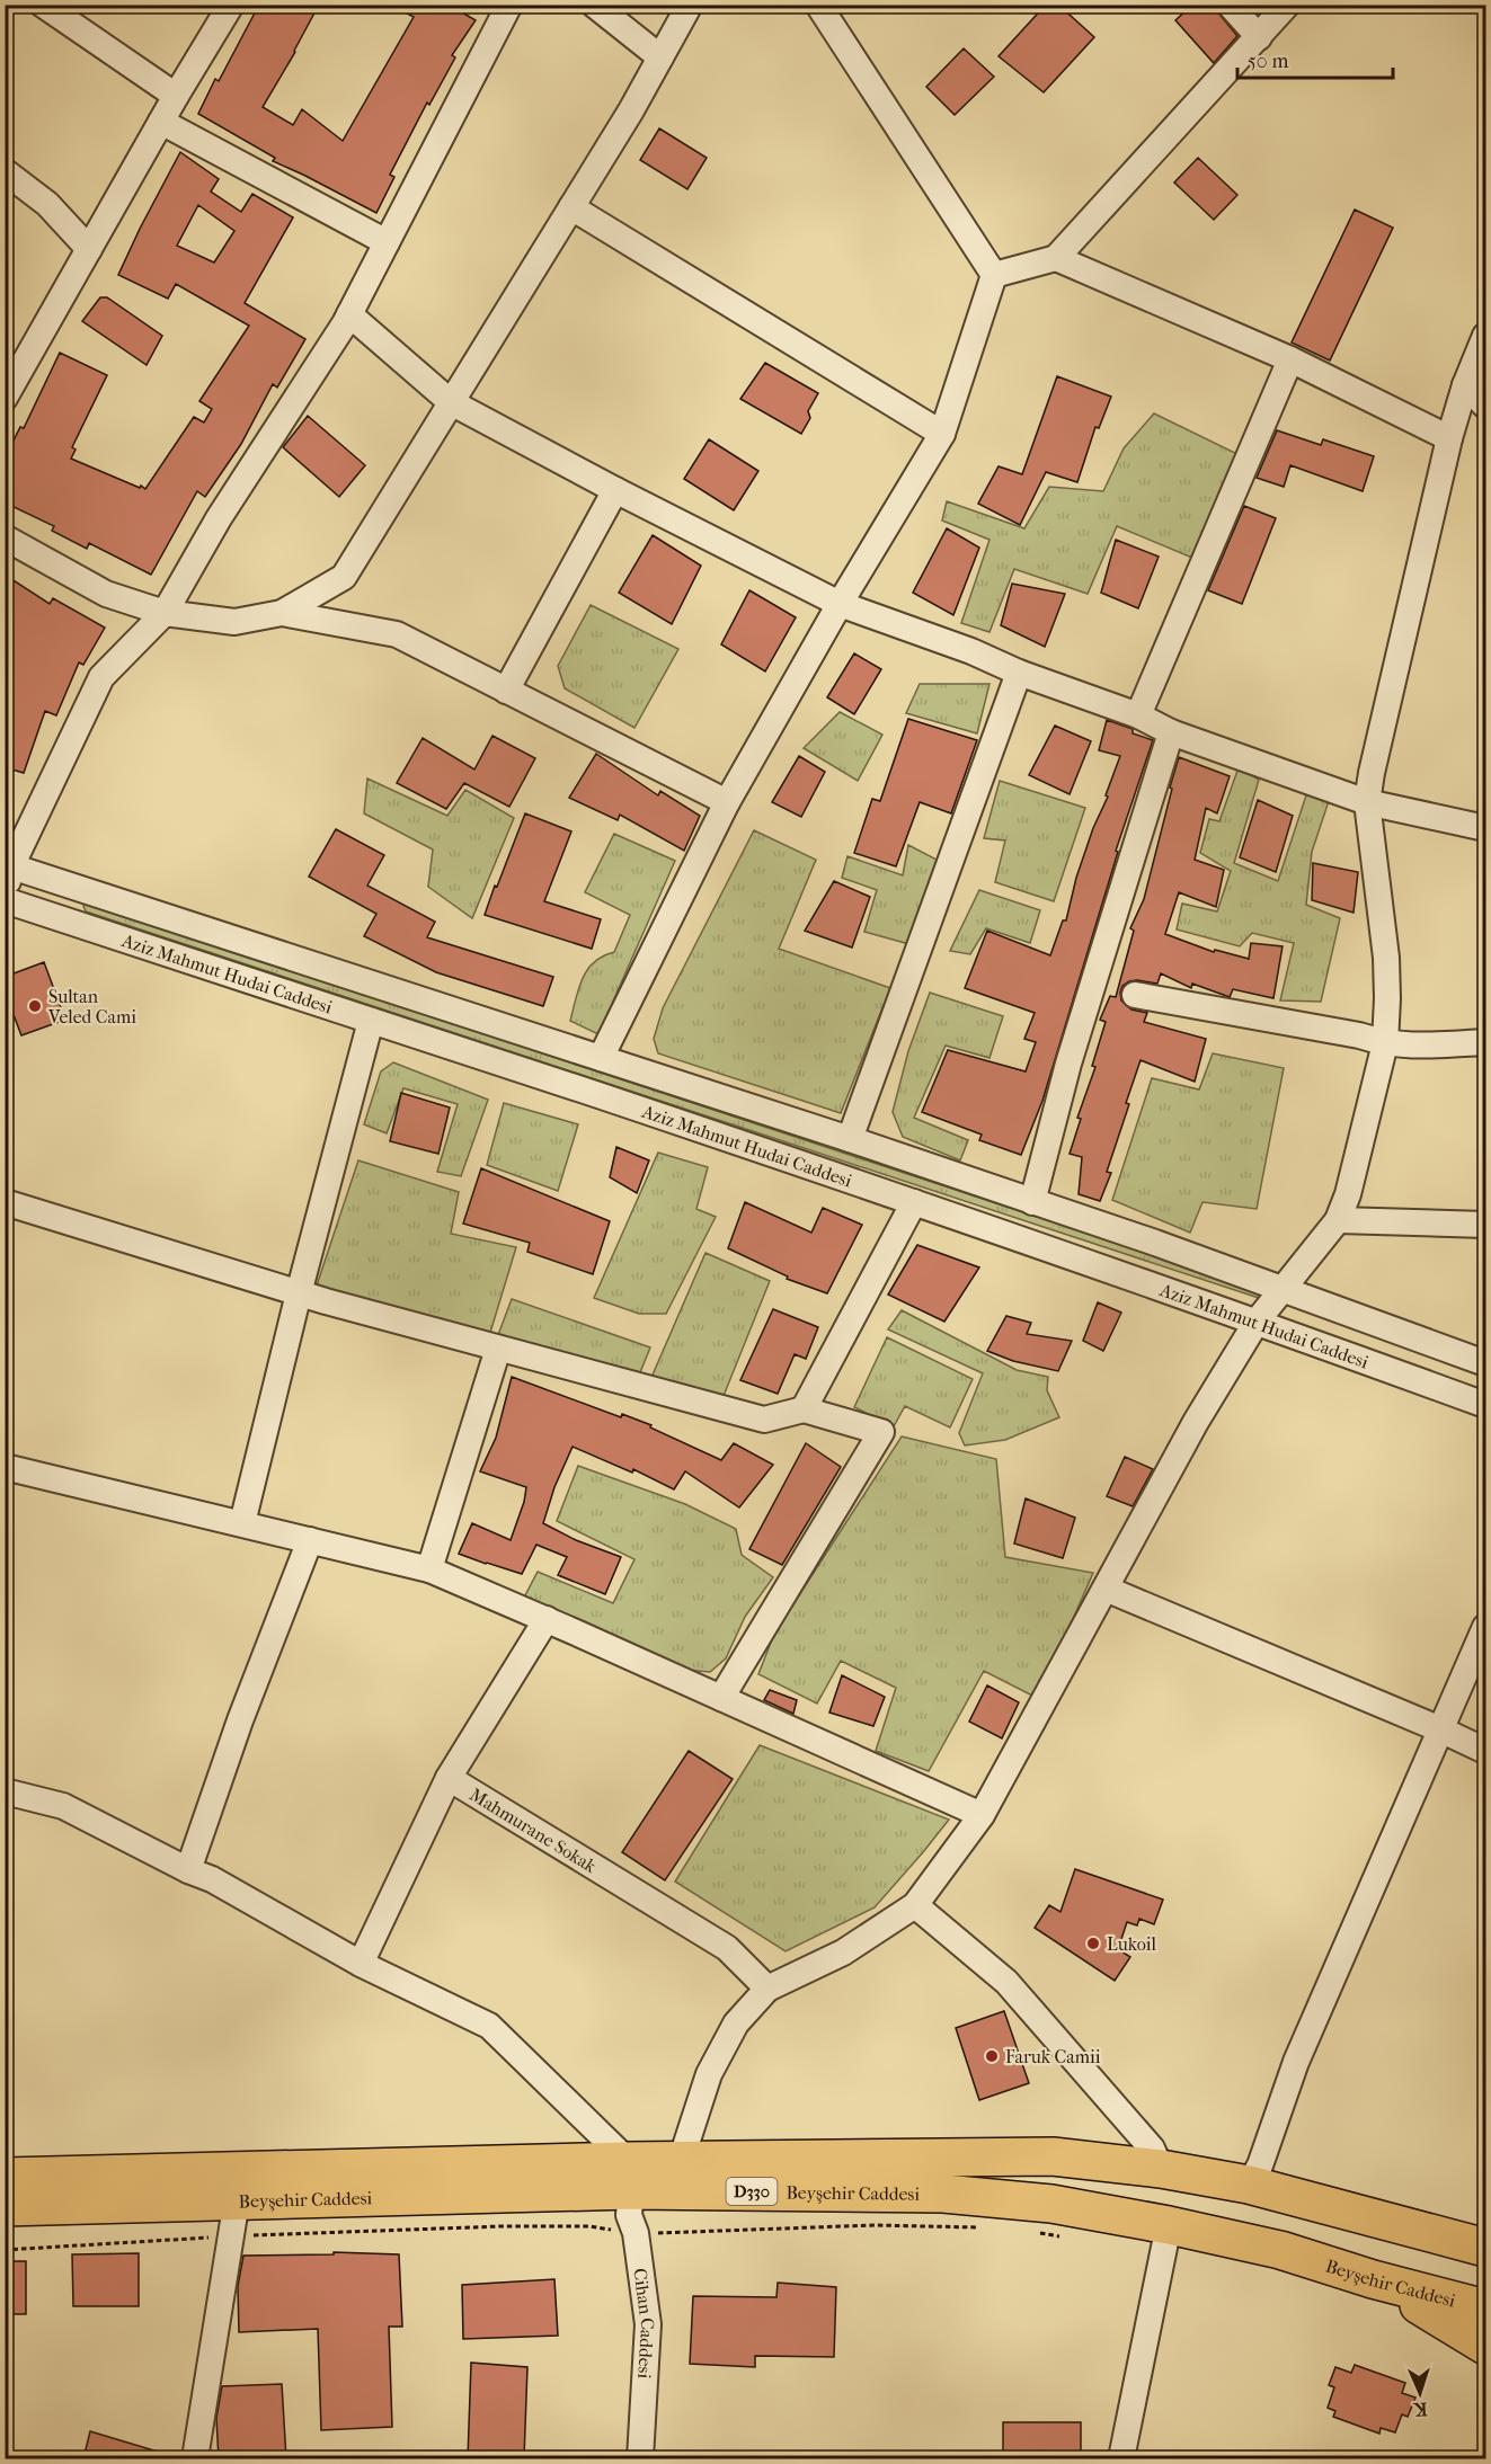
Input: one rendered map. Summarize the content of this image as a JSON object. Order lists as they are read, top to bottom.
{
  "streets": {
    "highway": ["D330", "Beyşehir Caddesi"],
    "street": ["Aziz Mahmut Hudai Caddesi", "Mahmurane Sokak", "Cihan Caddesi"]
  },
  "crossings": [
    ["Beyşehir Caddesi", "Cihan Caddesi"]
  ],
  "places": ["Sultan Veled Cami", "Lukoil", "Faruk Camii"],
  "scale_bar": "50 m",
  "north": "bottom"
}
